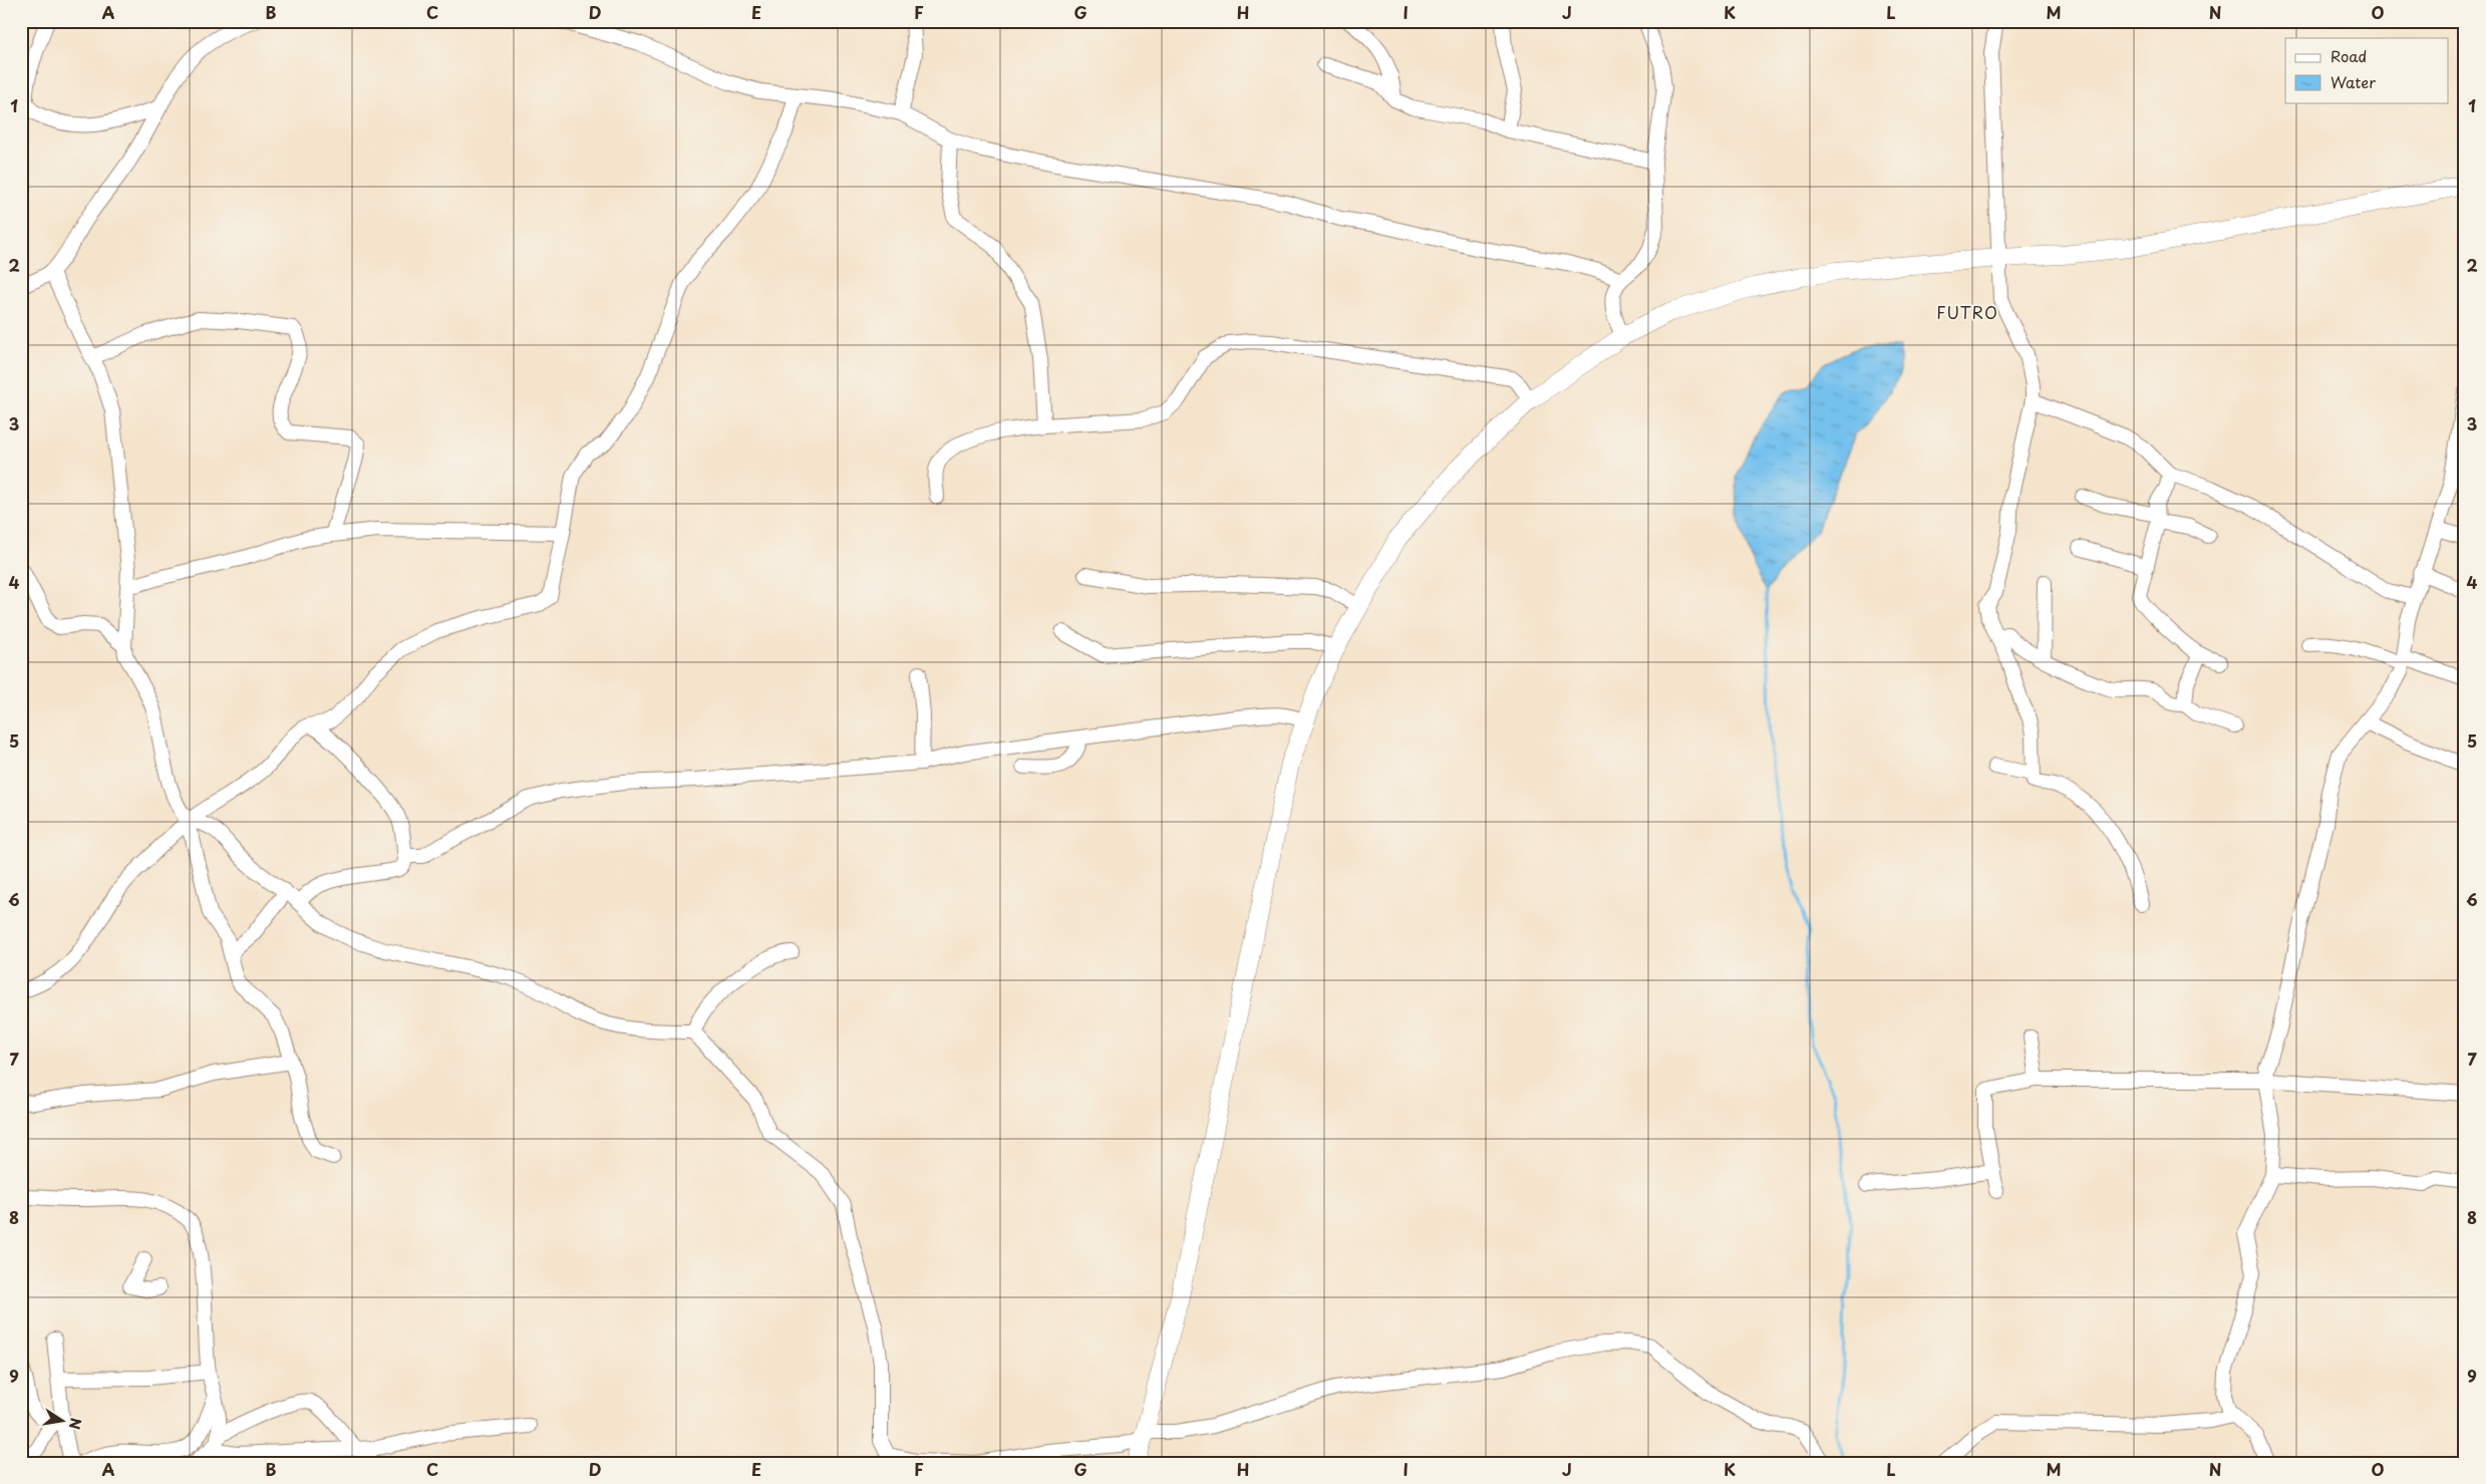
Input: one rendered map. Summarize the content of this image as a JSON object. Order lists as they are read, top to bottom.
{
  "districts": ["FUTRO"],
  "legend": ["Road", "Water"],
  "north": "right",
  "grid": {
    "columns": [
      "A",
      "B",
      "C",
      "D",
      "E",
      "F",
      "G",
      "H",
      "I",
      "J",
      "K",
      "L",
      "M",
      "N",
      "O"
    ],
    "rows": [
      "1",
      "2",
      "3",
      "4",
      "5",
      "6",
      "7",
      "8",
      "9"
    ]
  }
}
